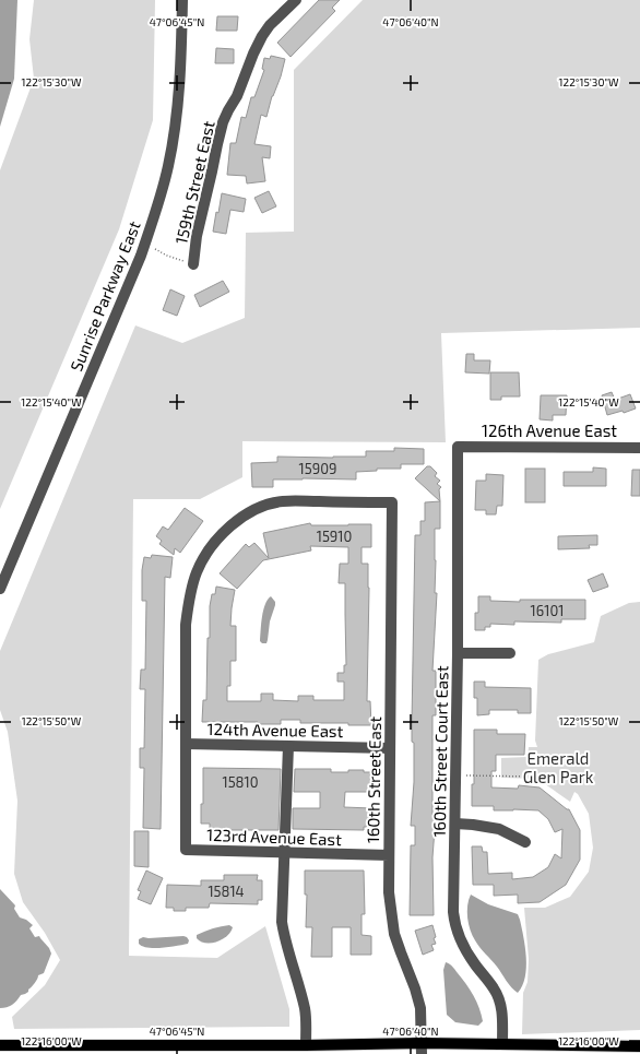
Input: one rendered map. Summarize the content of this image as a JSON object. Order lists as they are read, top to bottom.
{
  "streets": {
    "street": [
      "159th Street East",
      "Sunrise Parkway East",
      "126th Avenue East",
      "124th Avenue East",
      "160th Street Court East",
      "160th Street East",
      "123rd Avenue East"
    ]
  },
  "crossings": [
    ["126th Avenue East", "160th Street Court East"],
    ["124th Avenue East", "160th Street East"],
    ["124th Avenue East", "123rd Avenue East"],
    ["160th Street East", "123rd Avenue East"]
  ],
  "parks": ["Emerald Glen Park"],
  "house_numbers": [
    "15909",
    "15910",
    "16101",
    "15810",
    "15814"
  ],
  "coordinates": [
    "47°06'45\"N",
    "47°06'40\"N",
    "122°15'30\"W",
    "122°15'40\"W",
    "122°15'50\"W",
    "122°16'00\"W"
  ]
}
